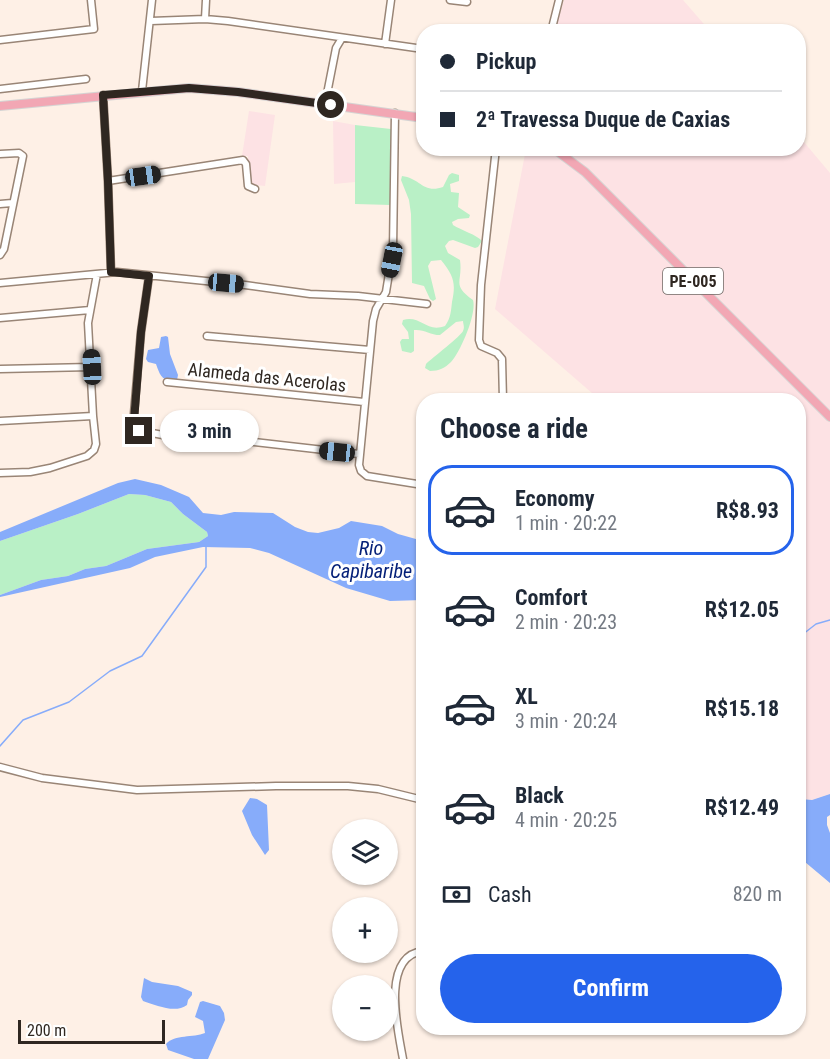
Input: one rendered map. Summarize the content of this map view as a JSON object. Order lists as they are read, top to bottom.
{
  "streets": {
    "main road": ["PE-005"],
    "street": ["Alameda das Acerolas"]
  },
  "water": ["Rio Capibaribe"],
  "scale_bar": "200 m",
  "page": {
    "banner": ["Pickup", "2ª Travessa Duque de Caxias"],
    "heading": "Choose a ride",
    "bubble": "3 min",
    "list": [
      {
        "name": "Economy",
        "note": "1 min · 20:22",
        "value": "R$8.93"
      },
      {
        "name": "Comfort",
        "note": "2 min · 20:23",
        "value": "R$12.05"
      },
      {
        "name": "XL",
        "note": "3 min · 20:24",
        "value": "R$15.18"
      },
      {
        "name": "Black",
        "note": "4 min · 20:25",
        "value": "R$12.49"
      }
    ],
    "map_buttons": ["+", "−"],
    "pay": ["Cash", "820 m"],
    "buttons": "Confirm",
    "scale": "200 m"
  }
}
